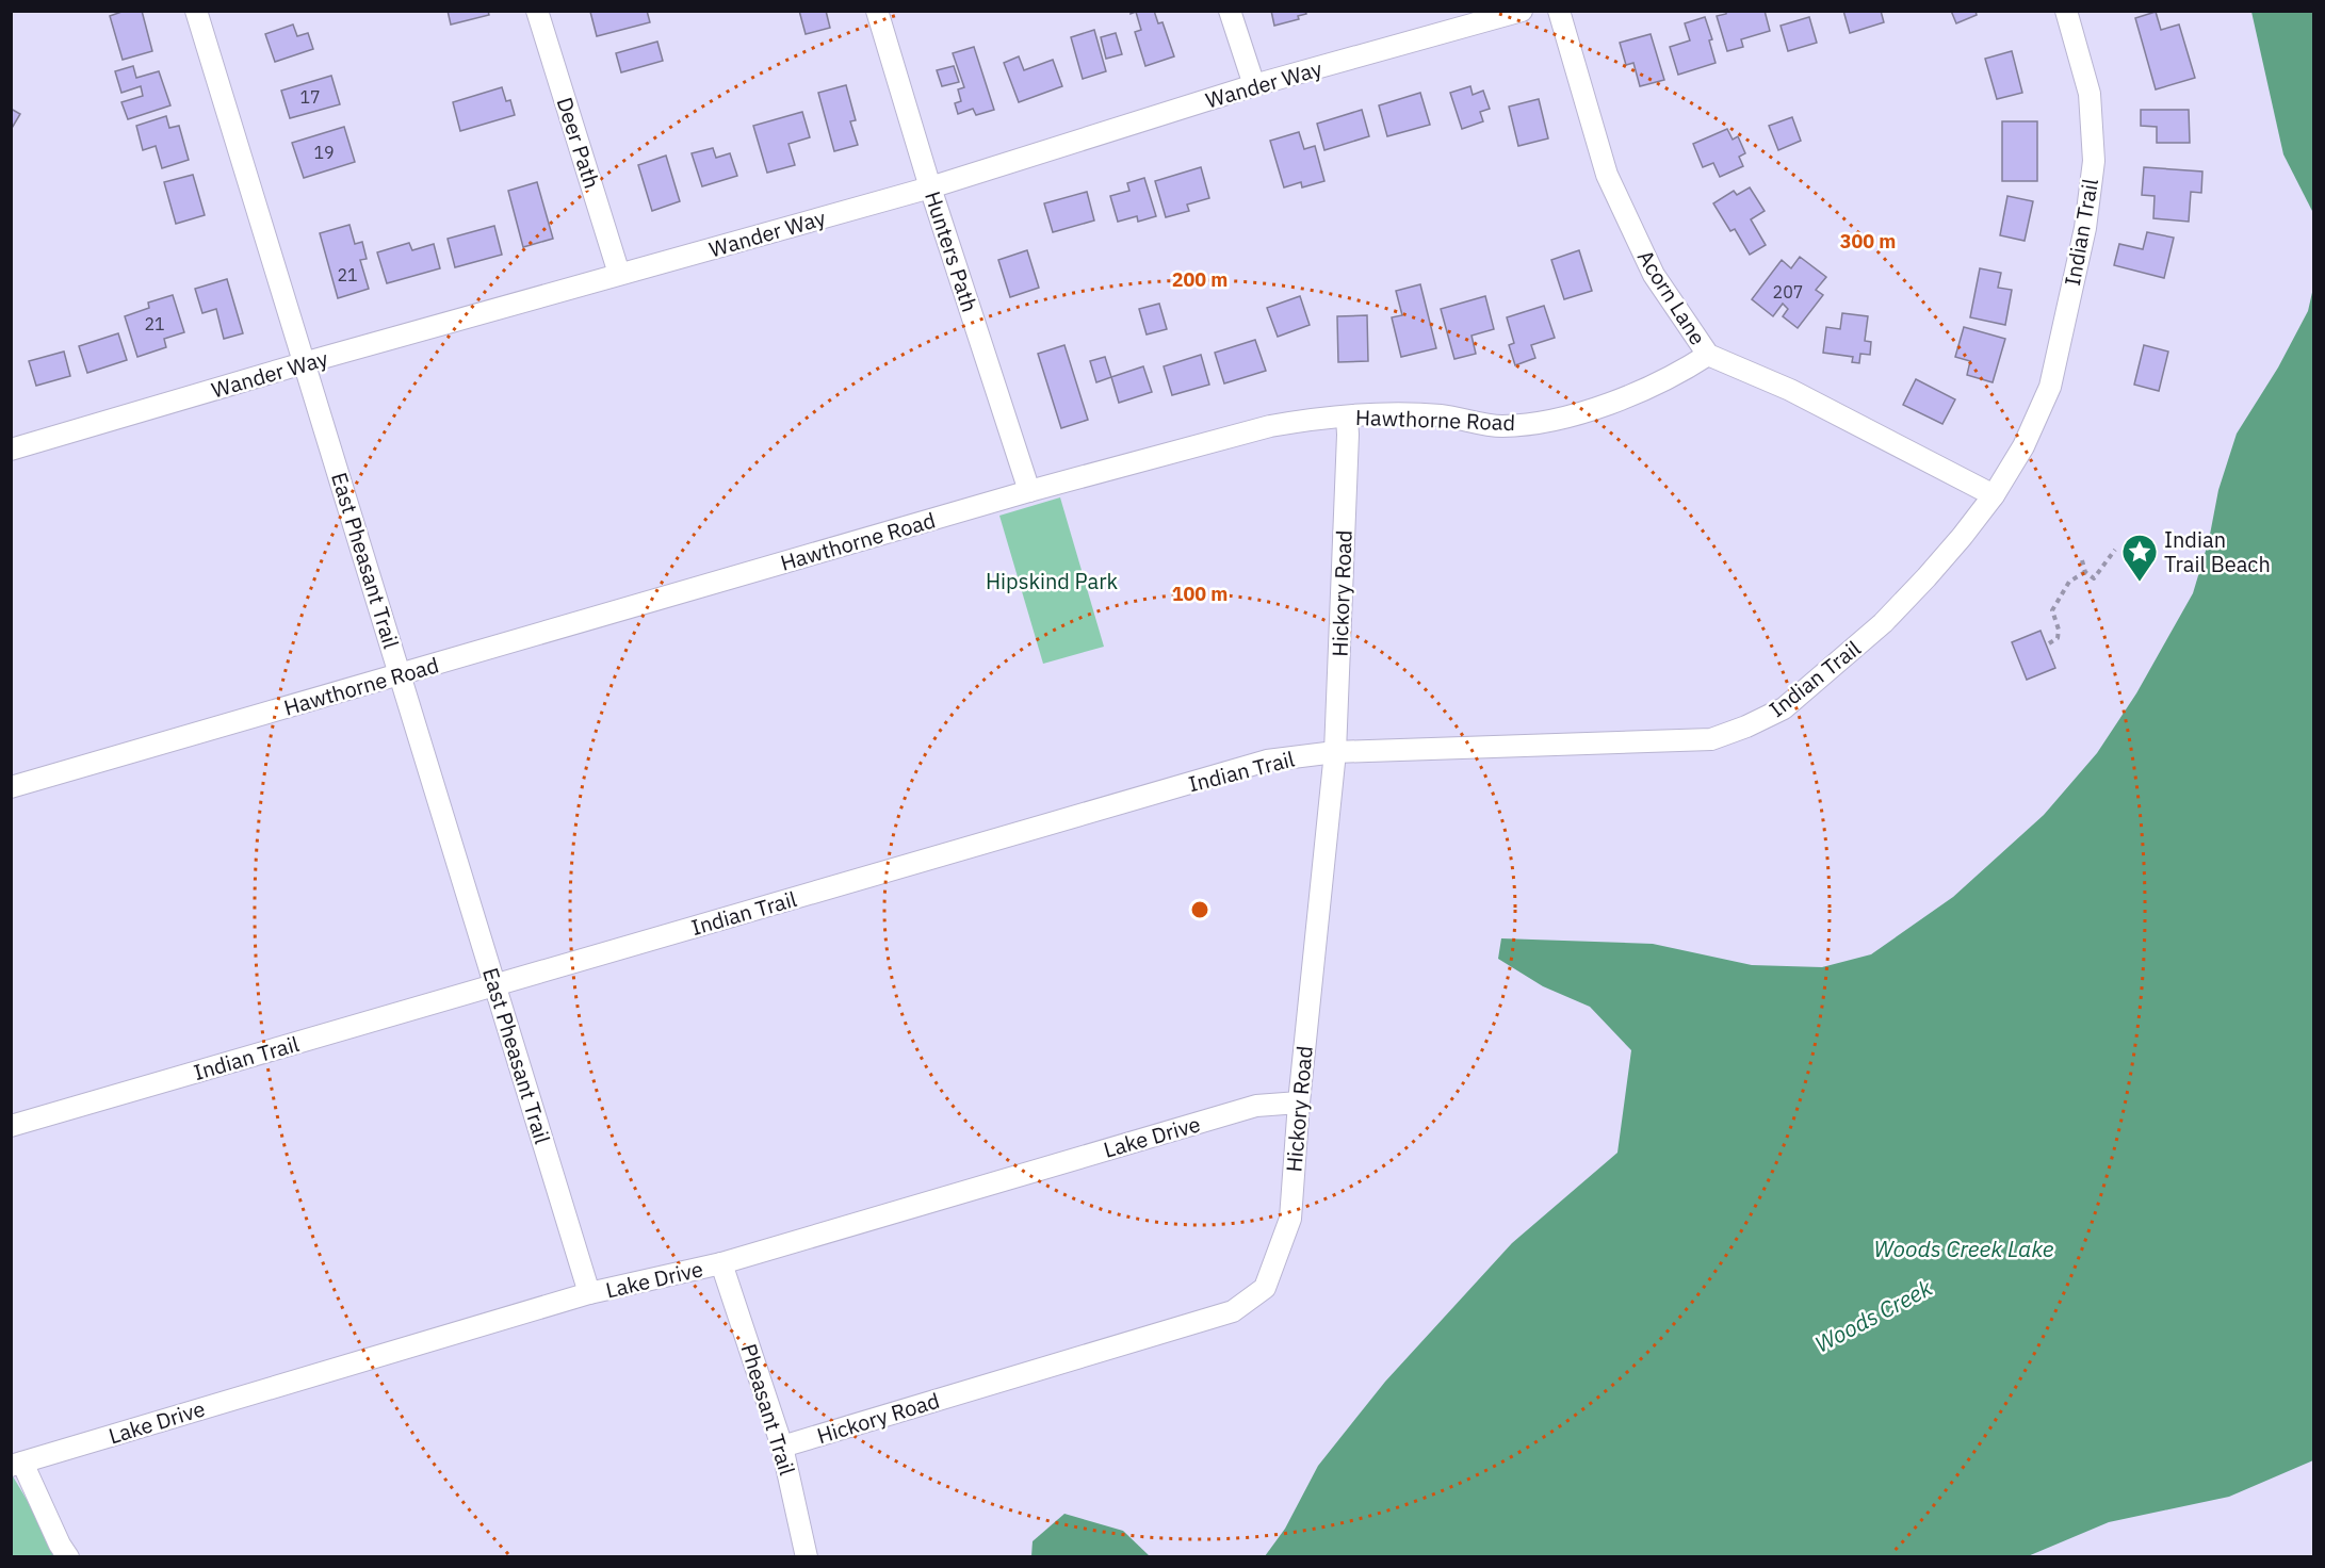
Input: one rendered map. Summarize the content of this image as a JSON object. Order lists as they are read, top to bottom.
{
  "streets": {
    "street": [
      "Wander Way",
      "Deer Path",
      "Indian Trail",
      "Hunters Path",
      "Acorn Lane",
      "Hawthorne Road",
      "East Pheasant Trail",
      "Hickory Road",
      "Lake Drive",
      "Pheasant Trail"
    ]
  },
  "crossings": [
    ["Wander Way", "Deer Path"],
    ["Wander Way", "Hunters Path"],
    ["Wander Way", "East Pheasant Trail"],
    ["Indian Trail", "Acorn Lane"],
    ["Indian Trail", "East Pheasant Trail"],
    ["Indian Trail", "Hickory Road"],
    ["Hunters Path", "Hawthorne Road"],
    ["Acorn Lane", "Hawthorne Road"],
    ["Hawthorne Road", "East Pheasant Trail"],
    ["Hawthorne Road", "Hickory Road"],
    ["East Pheasant Trail", "Lake Drive"],
    ["Hickory Road", "Lake Drive"],
    ["Hickory Road", "Pheasant Trail"],
    ["Lake Drive", "Pheasant Trail"]
  ],
  "water": ["Woods Creek Lake", "Woods Creek"],
  "parks": ["Hipskind Park"],
  "places": {
    "place": ["Indian Trail Beach"]
  },
  "house_numbers": [
    "17",
    "19",
    "21",
    "207",
    "21"
  ],
  "rings": ["300 m", "200 m", "100 m"]
}
